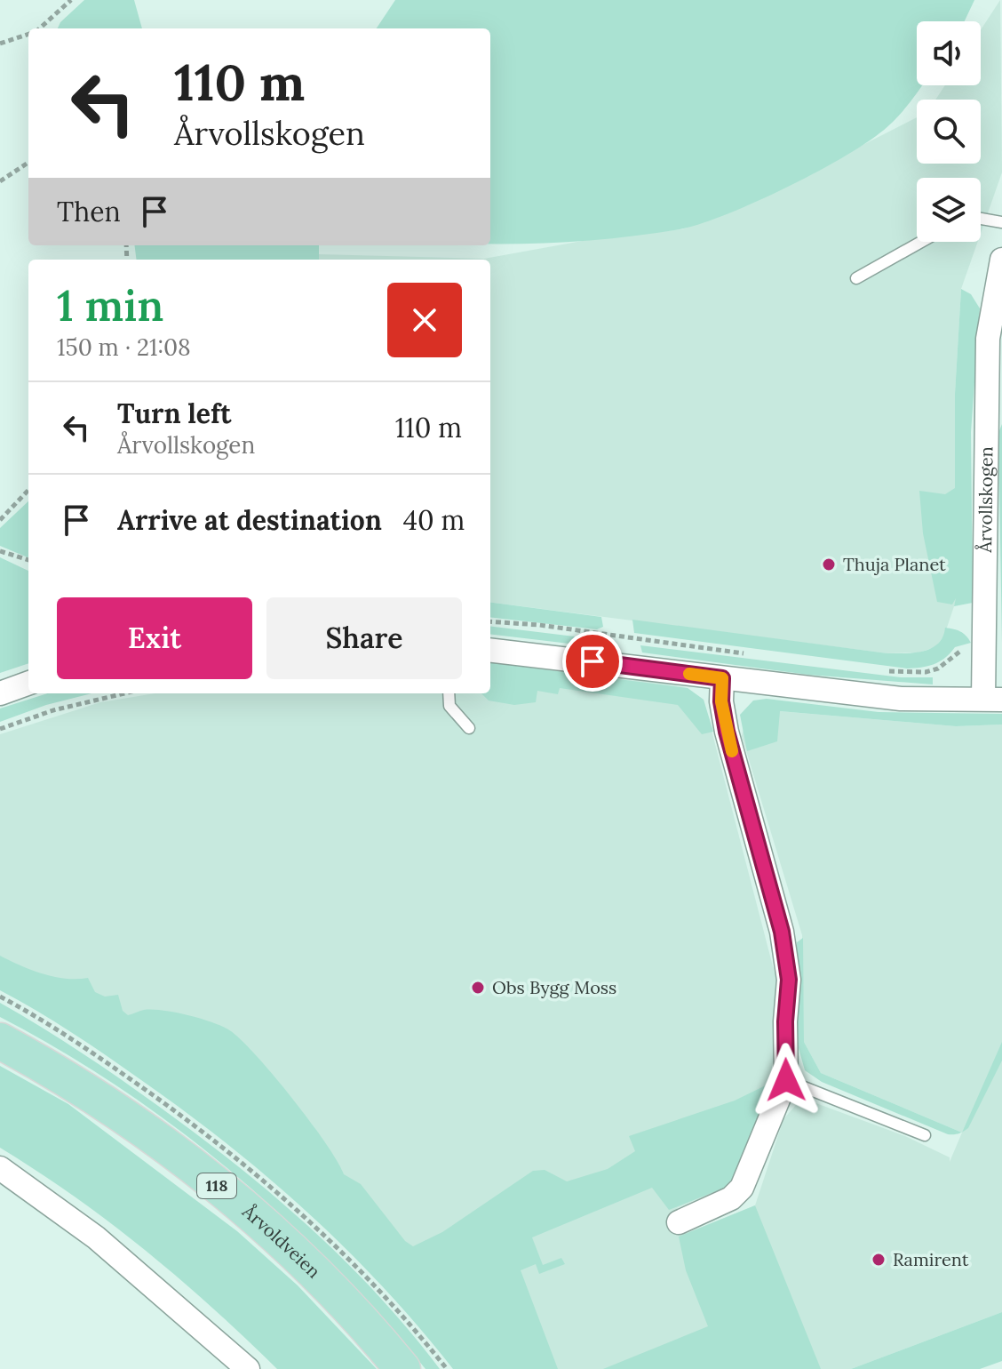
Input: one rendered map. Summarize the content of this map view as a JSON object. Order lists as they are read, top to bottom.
{
  "streets": {
    "main road": ["118", "Årvoldveien"],
    "street": ["Årvollskogen"]
  },
  "places": ["Thuja Planet", "Obs Bygg Moss", "Ramirent"],
  "page": {
    "turn": ["110 m", "Årvollskogen"],
    "then": "Then",
    "heading": ["1 min", "150 m · 21:08"],
    "list": [
      {
        "name": "Turn left",
        "note": "Årvollskogen",
        "value": "110 m"
      },
      {
        "name": "Arrive at destination",
        "value": "40 m"
      }
    ],
    "buttons": ["Exit", "Share"]
  }
}
